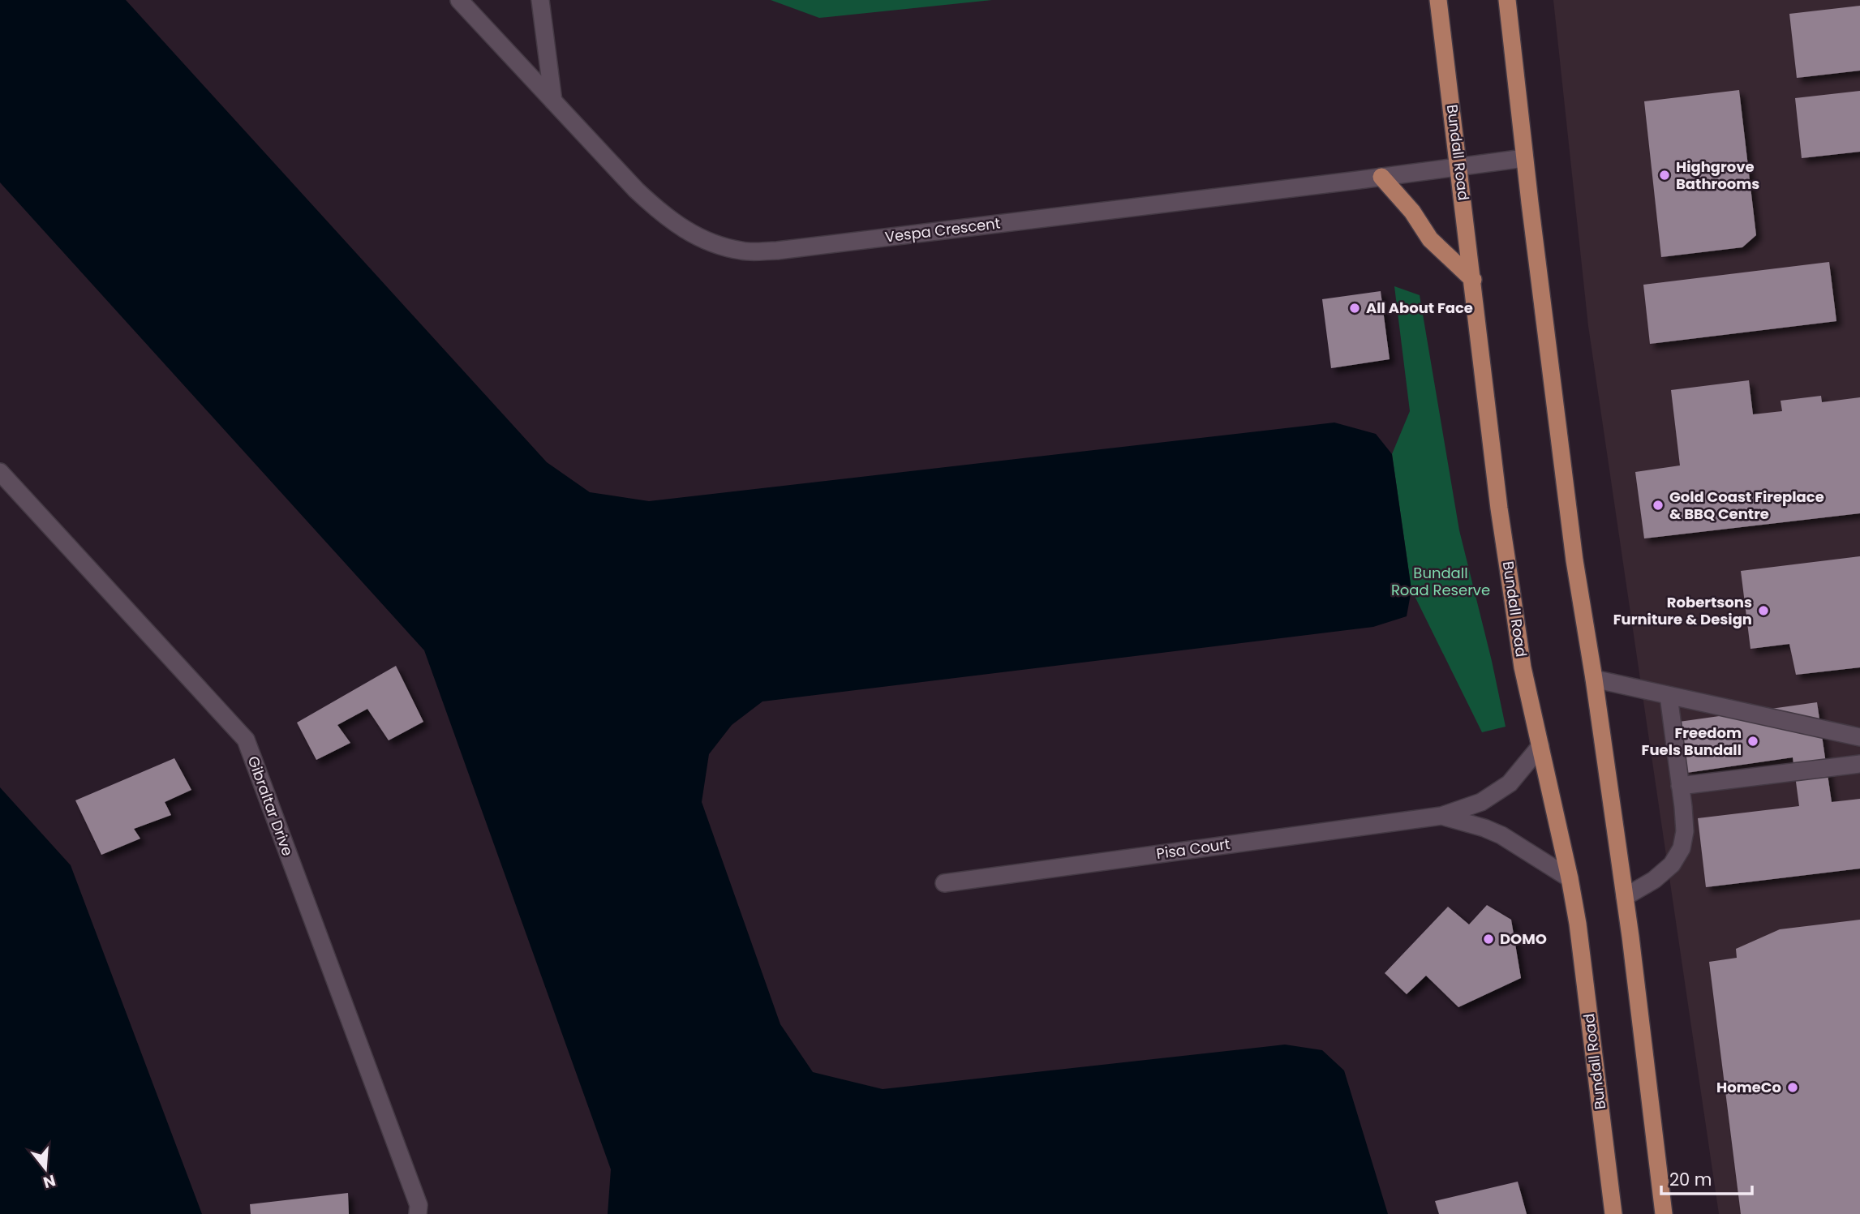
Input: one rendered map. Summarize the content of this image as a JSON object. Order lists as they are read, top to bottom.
{
  "streets": {
    "main road": ["Bundall Road"],
    "street": ["Vespa Crescent", "Gibraltar Drive", "Pisa Court"]
  },
  "crossings": [
    ["Bundall Road", "Vespa Crescent"],
    ["Bundall Road", "Pisa Court"]
  ],
  "parks": ["Bundall Road Reserve"],
  "places": [
    "Highgrove Bathrooms",
    "All About Face",
    "Gold Coast Fireplace & BBQ Centre",
    "Robertsons Furniture & Design",
    "Freedom Fuels Bundall",
    "DOMO",
    "HomeCo"
  ],
  "scale_bar": "20 m",
  "north": "bottom"
}
